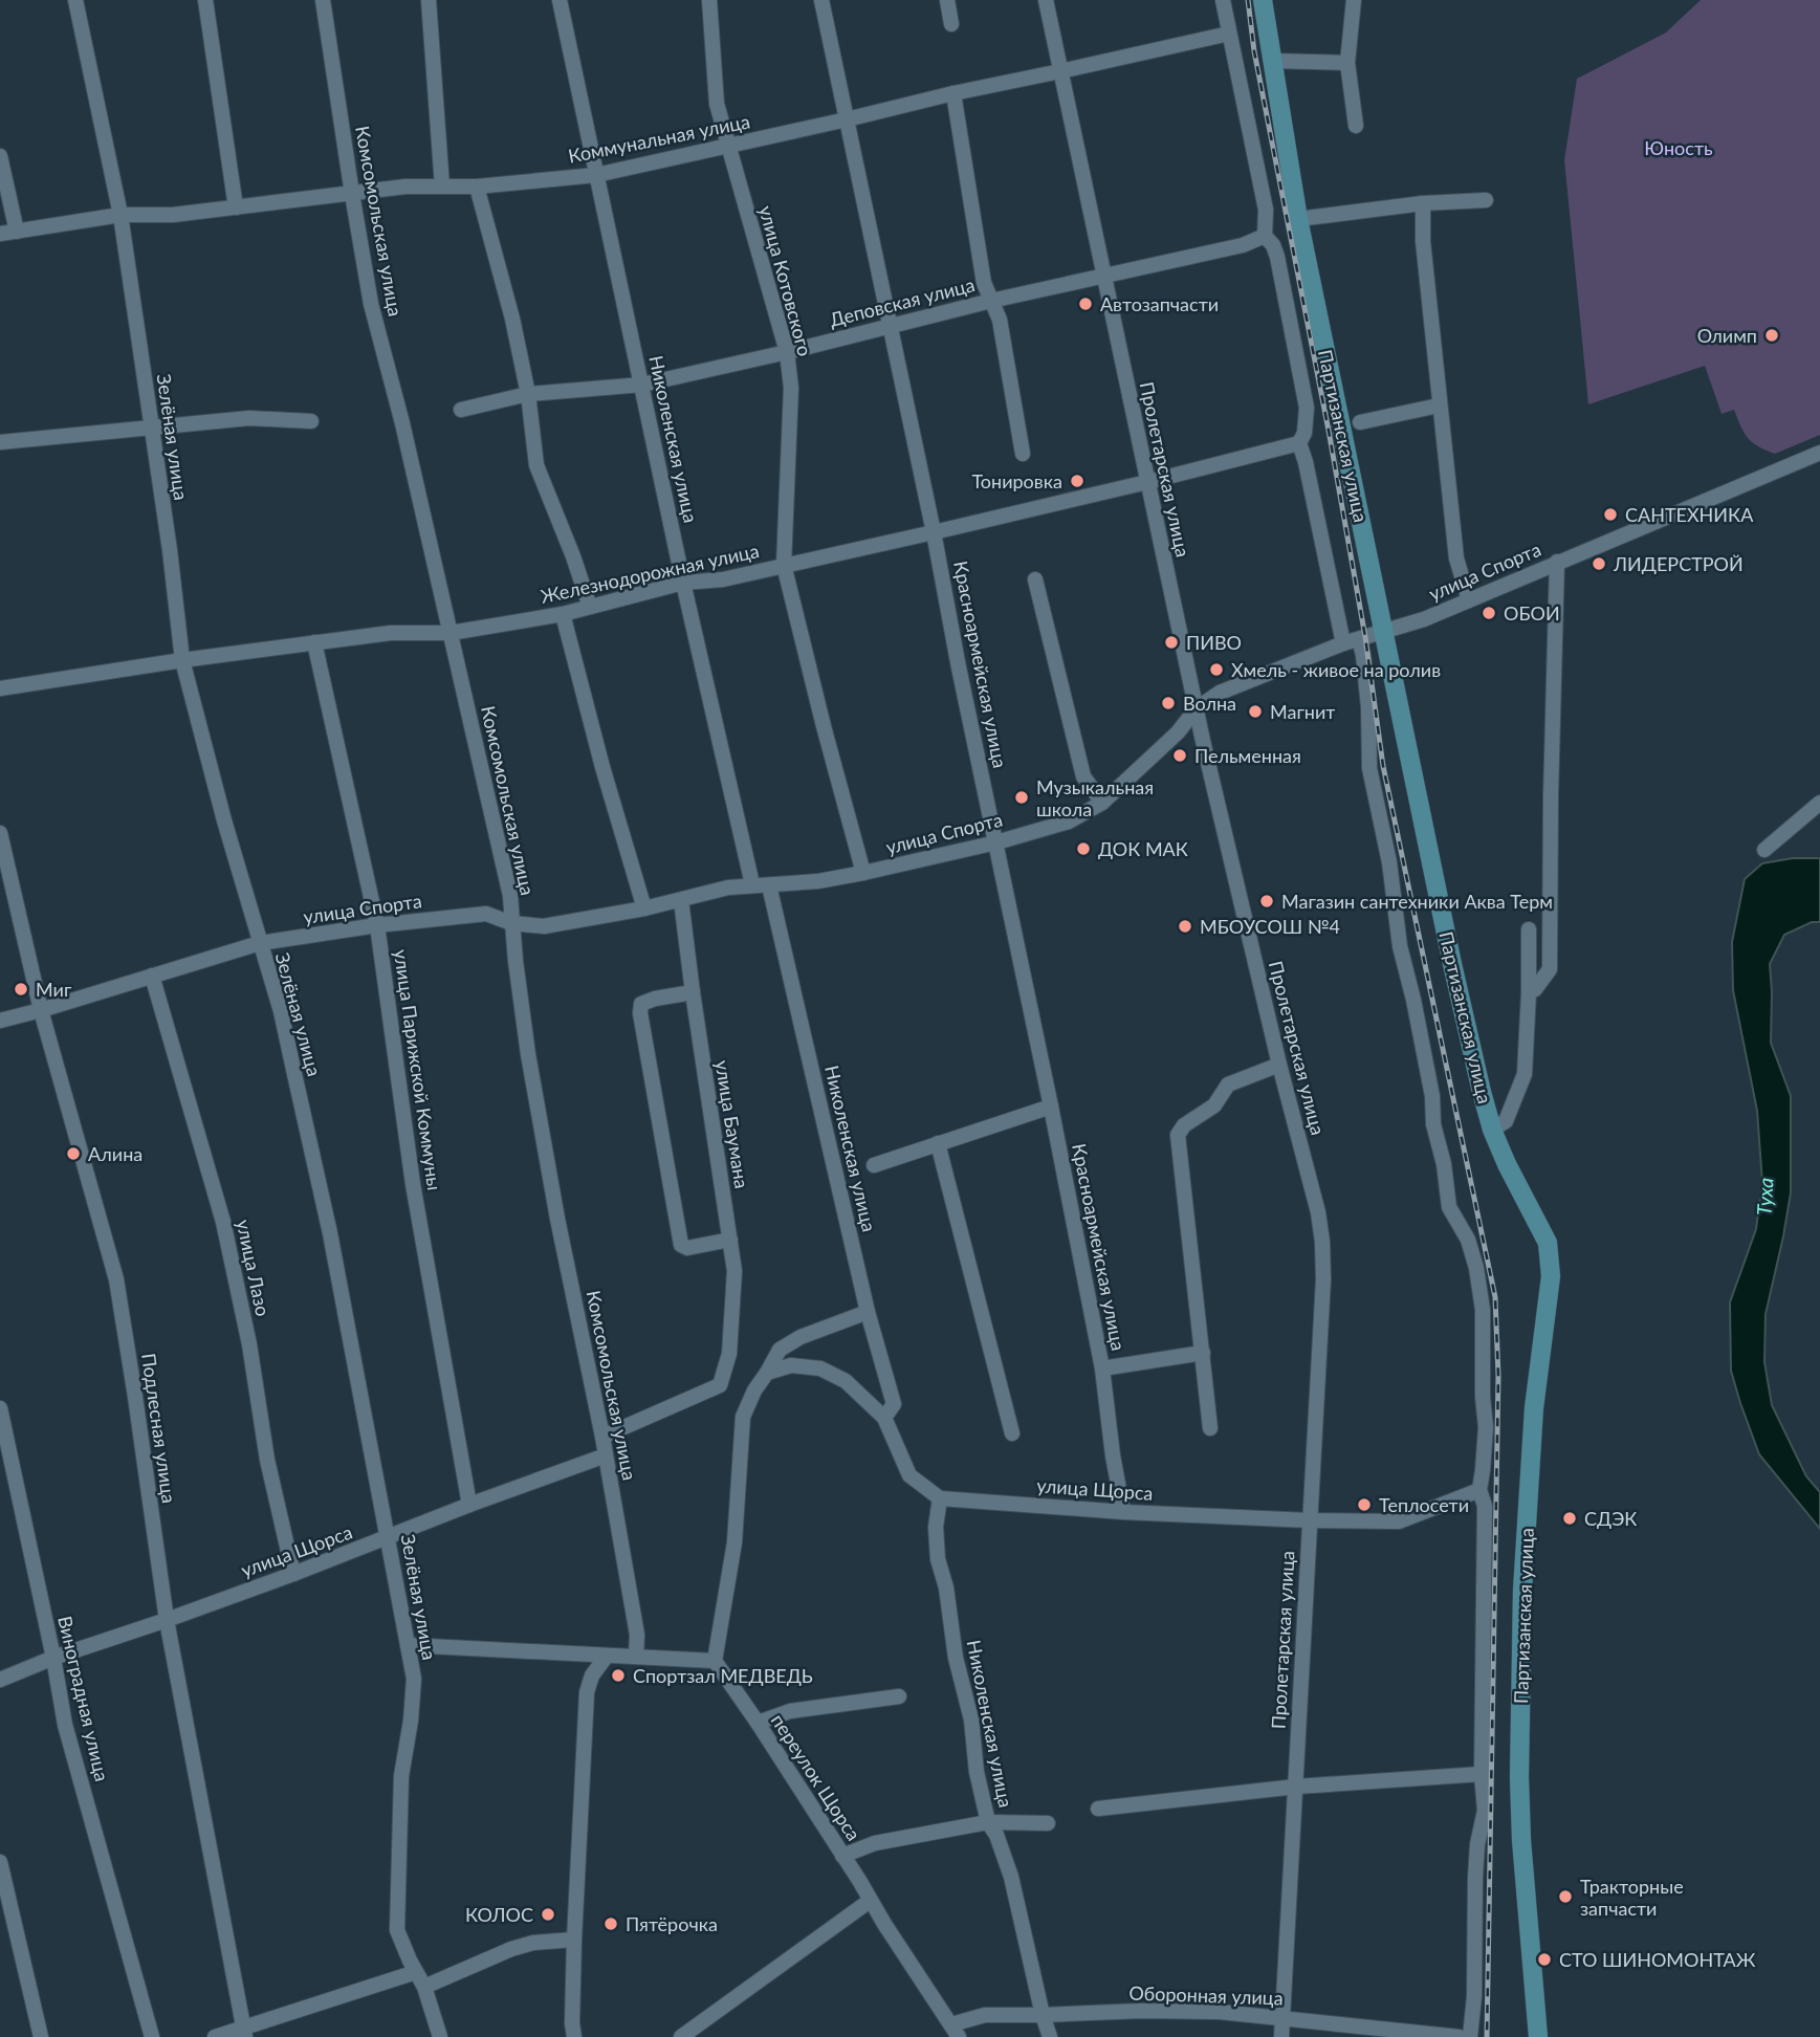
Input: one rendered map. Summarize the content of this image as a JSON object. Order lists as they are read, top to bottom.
{
  "streets": {
    "main road": ["Партизанская улица"],
    "street": [
      "Коммунальная улица",
      "Комсомольская улица",
      "улица Котовского",
      "Деповская улица",
      "Зелёная улица",
      "Николенская улица",
      "Пролетарская улица",
      "улица Спорта",
      "Железнодорожная улица",
      "Красноармейская улица",
      "улица Парижской Коммуны",
      "улица Баумана",
      "улица Лазо",
      "Подлесная улица",
      "улица Щорса",
      "Виноградная улица",
      "переулок Щорса",
      "Оборонная улица"
    ]
  },
  "crossings": [
    ["Коммунальная улица", "Комсомольская улица"],
    ["Коммунальная улица", "улица Котовского"],
    ["Коммунальная улица", "Партизанская улица"],
    ["Коммунальная улица", "Зелёная улица"],
    ["Коммунальная улица", "Николенская улица"],
    ["Коммунальная улица", "Пролетарская улица"],
    ["Коммунальная улица", "Красноармейская улица"],
    ["Комсомольская улица", "улица Спорта"],
    ["Комсомольская улица", "Железнодорожная улица"],
    ["Комсомольская улица", "улица Баумана"],
    ["Комсомольская улица", "улица Щорса"],
    ["улица Котовского", "Деповская улица"],
    ["улица Котовского", "улица Спорта"],
    ["улица Котовского", "Железнодорожная улица"],
    ["Деповская улица", "Партизанская улица"],
    ["Деповская улица", "Николенская улица"],
    ["Деповская улица", "Пролетарская улица"],
    ["Деповская улица", "Красноармейская улица"],
    ["Партизанская улица", "улица Спорта"],
    ["Партизанская улица", "Железнодорожная улица"],
    ["Партизанская улица", "улица Щорса"],
    ["Зелёная улица", "улица Спорта"],
    ["Зелёная улица", "Железнодорожная улица"],
    ["Зелёная улица", "улица Щорса"],
    ["Николенская улица", "улица Спорта"],
    ["Николенская улица", "Железнодорожная улица"],
    ["Николенская улица", "улица Щорса"],
    ["Николенская улица", "Оборонная улица"],
    ["Пролетарская улица", "улица Спорта"],
    ["Пролетарская улица", "Железнодорожная улица"],
    ["Пролетарская улица", "улица Щорса"],
    ["Пролетарская улица", "Оборонная улица"],
    ["улица Спорта", "Красноармейская улица"],
    ["улица Спорта", "улица Парижской Коммуны"],
    ["улица Спорта", "улица Баумана"],
    ["улица Спорта", "улица Лазо"],
    ["улица Спорта", "Подлесная улица"],
    ["Железнодорожная улица", "Красноармейская улица"],
    ["Железнодорожная улица", "улица Парижской Коммуны"],
    ["Красноармейская улица", "улица Щорса"],
    ["улица Парижской Коммуны", "улица Щорса"],
    ["улица Лазо", "улица Щорса"],
    ["Подлесная улица", "улица Щорса"],
    ["улица Щорса", "Виноградная улица"],
    ["переулок Щорса", "Оборонная улица"]
  ],
  "water": ["Туха"],
  "parks": ["Юность"],
  "places": [
    "Автозапчасти",
    "Олимп",
    "Тонировка",
    "САНТЕХНИКА",
    "ЛИДЕРСТРОЙ",
    "ОБОИ",
    "ПИВО",
    "Хмель - живое на ролив",
    "Волна",
    "Магнит",
    "Пельменная",
    "Музыкальная школа",
    "ДОК МАК",
    "Магазин сантехники Аква Терм",
    "МБОУСОШ №4",
    "Миг",
    "Алина",
    "Теплосети",
    "СДЭК",
    "Спортзал МЕДВЕДЬ",
    "Тракторные запчасти",
    "КОЛОС",
    "Пятёрочка",
    "СТО ШИНОМОНТАЖ"
  ]
}
